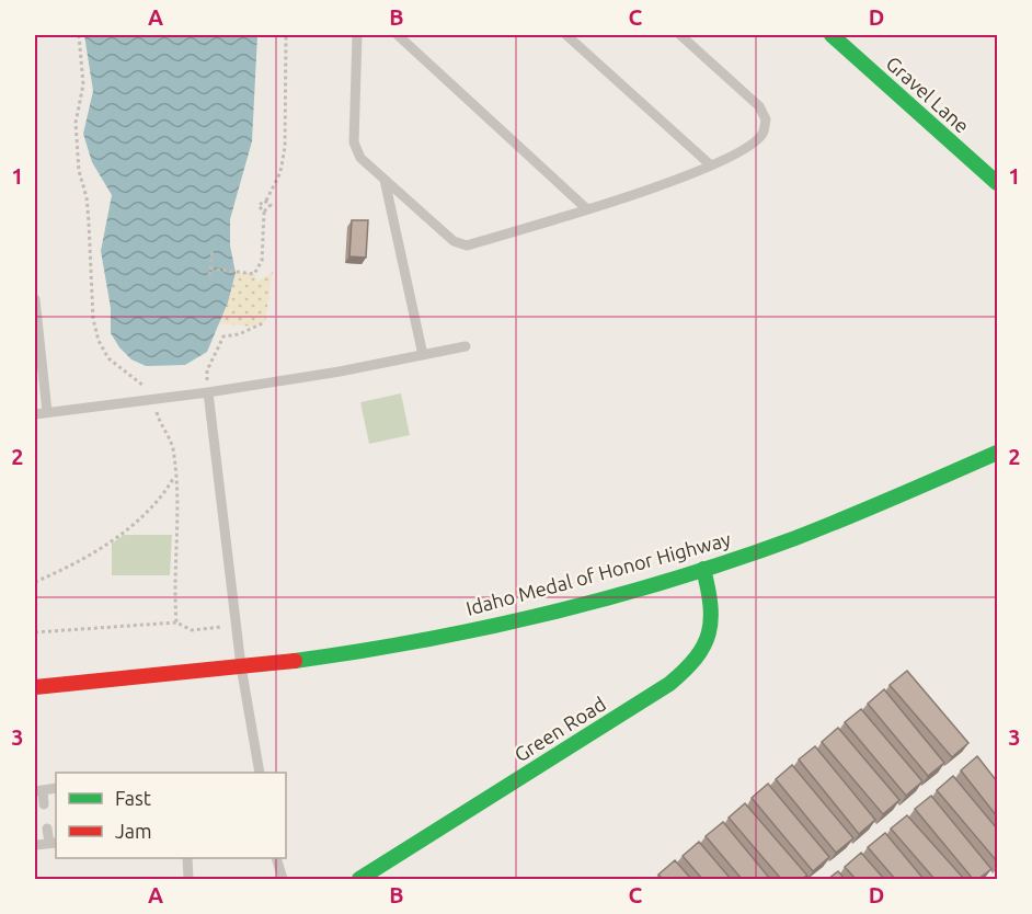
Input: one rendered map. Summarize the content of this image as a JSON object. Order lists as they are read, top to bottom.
{
  "streets": {
    "main road": ["Gravel Lane", "Idaho Medal of Honor Highway", "Green Road"]
  },
  "crossings": [
    ["Idaho Medal of Honor Highway", "Green Road"]
  ],
  "legend": ["Fast", "Jam"],
  "grid": {
    "columns": [
      "A",
      "B",
      "C",
      "D"
    ],
    "rows": ["1", "2", "3"]
  }
}
